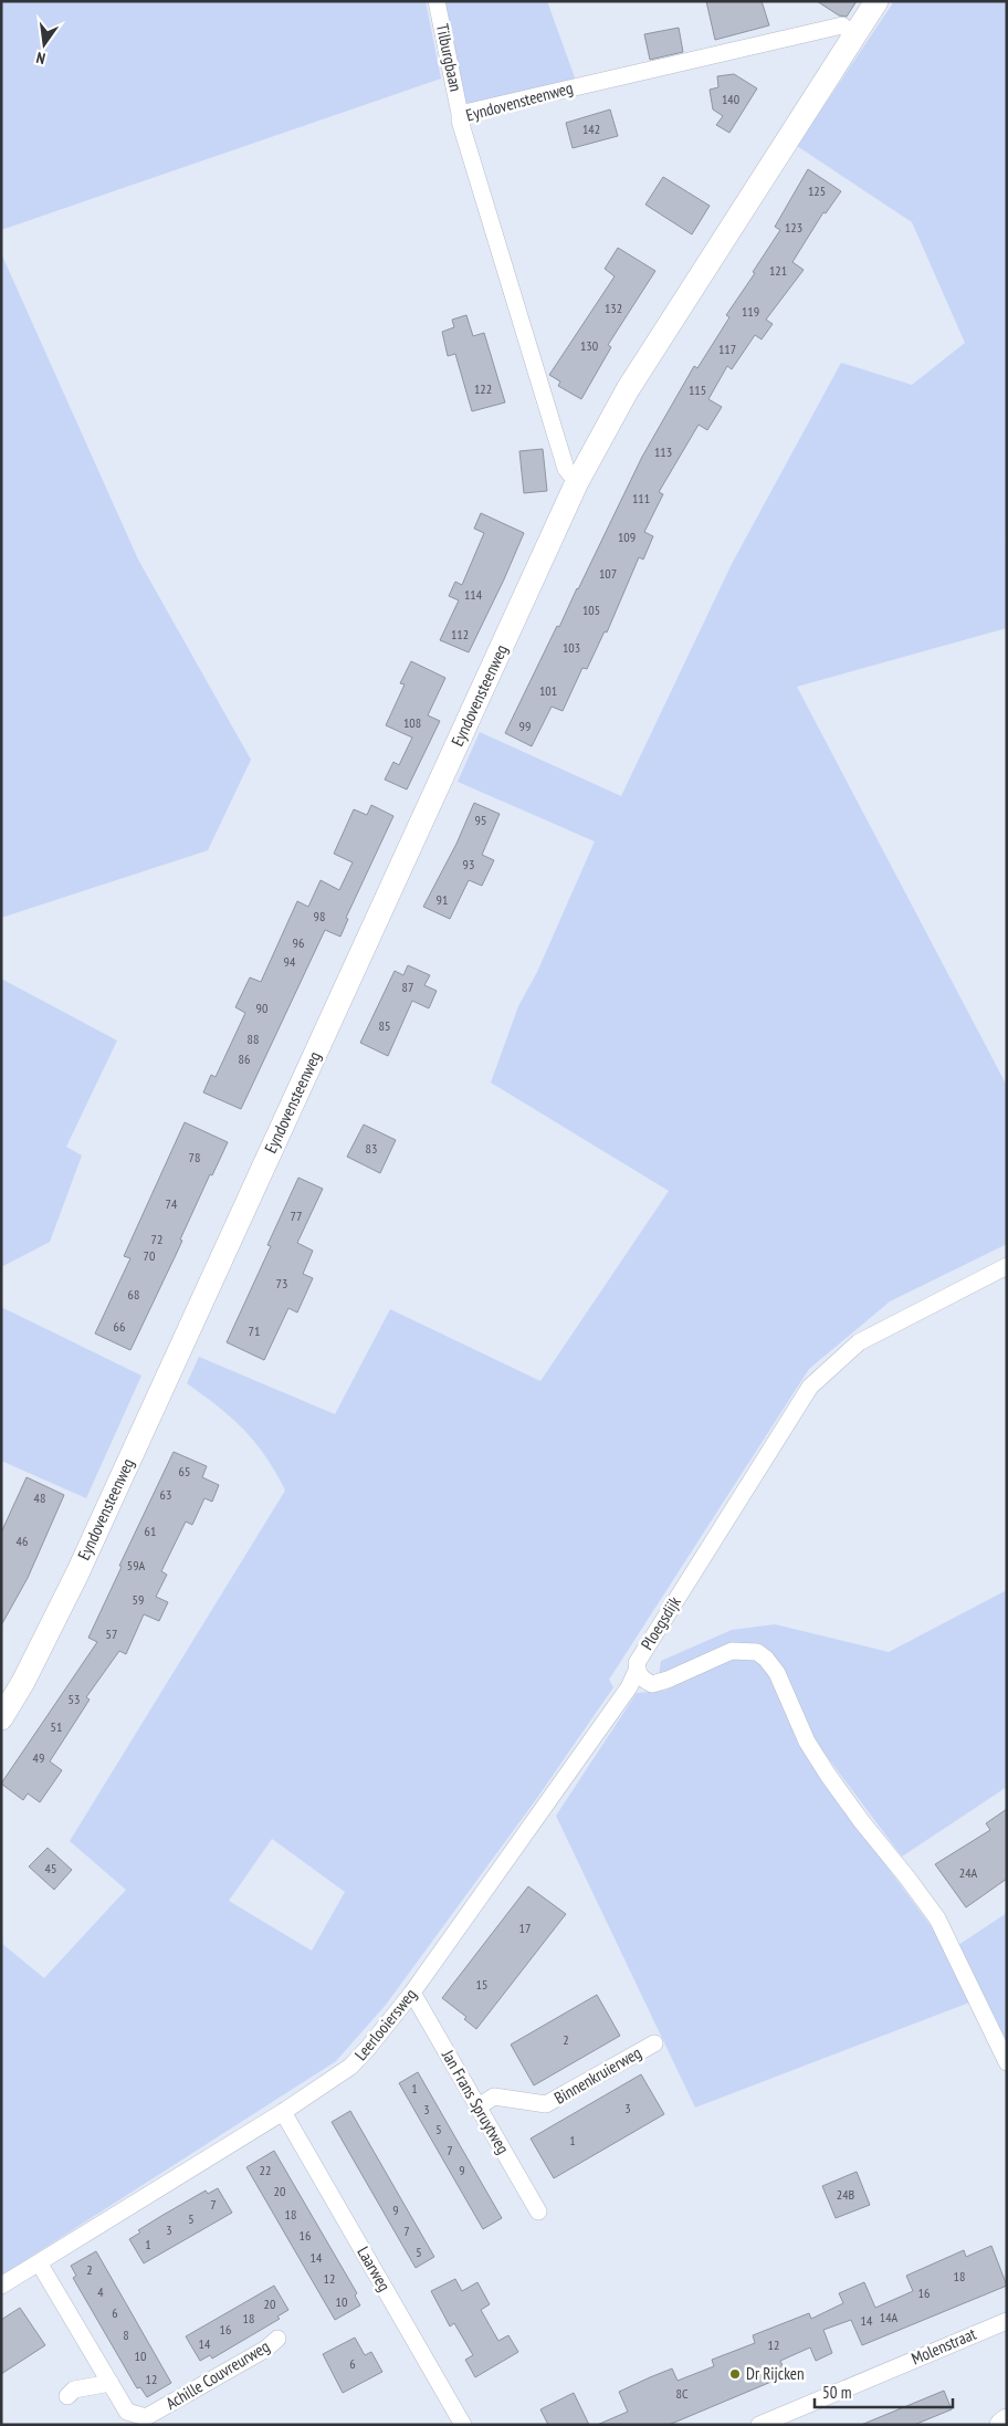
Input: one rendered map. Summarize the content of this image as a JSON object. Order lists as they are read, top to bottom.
{
  "streets": {
    "street": [
      "Tilburgbaan",
      "Eyndovensteenweg",
      "Ploegsdijk",
      "Leerlooiersweg",
      "Binnenkruierweg",
      "Jan Frans Spruytweg",
      "Laarweg",
      "Molenstraat",
      "Achille Couvreurweg"
    ]
  },
  "crossings": [
    ["Tilburgbaan", "Eyndovensteenweg"],
    ["Ploegsdijk", "Leerlooiersweg"],
    ["Leerlooiersweg", "Jan Frans Spruytweg"],
    ["Leerlooiersweg", "Laarweg"],
    ["Leerlooiersweg", "Achille Couvreurweg"],
    ["Binnenkruierweg", "Jan Frans Spruytweg"]
  ],
  "places": ["Dr Rijcken"],
  "house_numbers": [
    "140",
    "142",
    "125",
    "123",
    "121",
    "132",
    "119",
    "130",
    "117",
    "122",
    "115",
    "113",
    "111",
    "109",
    "107",
    "114",
    "105",
    "112",
    "103",
    "101",
    "108",
    "99",
    "95",
    "93",
    "91",
    "98",
    "96",
    "94",
    "87",
    "90",
    "85",
    "88",
    "86",
    "83",
    "78",
    "74",
    "77",
    "72",
    "70",
    "73",
    "68",
    "66",
    "71",
    "65",
    "63",
    "48",
    "61",
    "46",
    "59A",
    "59",
    "57",
    "53",
    "51",
    "49",
    "45",
    "24A",
    "17",
    "15",
    "2",
    "1",
    "3",
    "3",
    "5",
    "1",
    "7",
    "22",
    "9",
    "20",
    "24B",
    "7",
    "9",
    "18",
    "5",
    "3",
    "7",
    "16",
    "1",
    "5",
    "14",
    "2",
    "18",
    "12",
    "4",
    "16",
    "10",
    "20",
    "6",
    "14A",
    "18",
    "14",
    "16",
    "8",
    "14",
    "12",
    "10",
    "6",
    "12",
    "8C"
  ],
  "scale_bar": "50 m",
  "north": "bottom"
}
